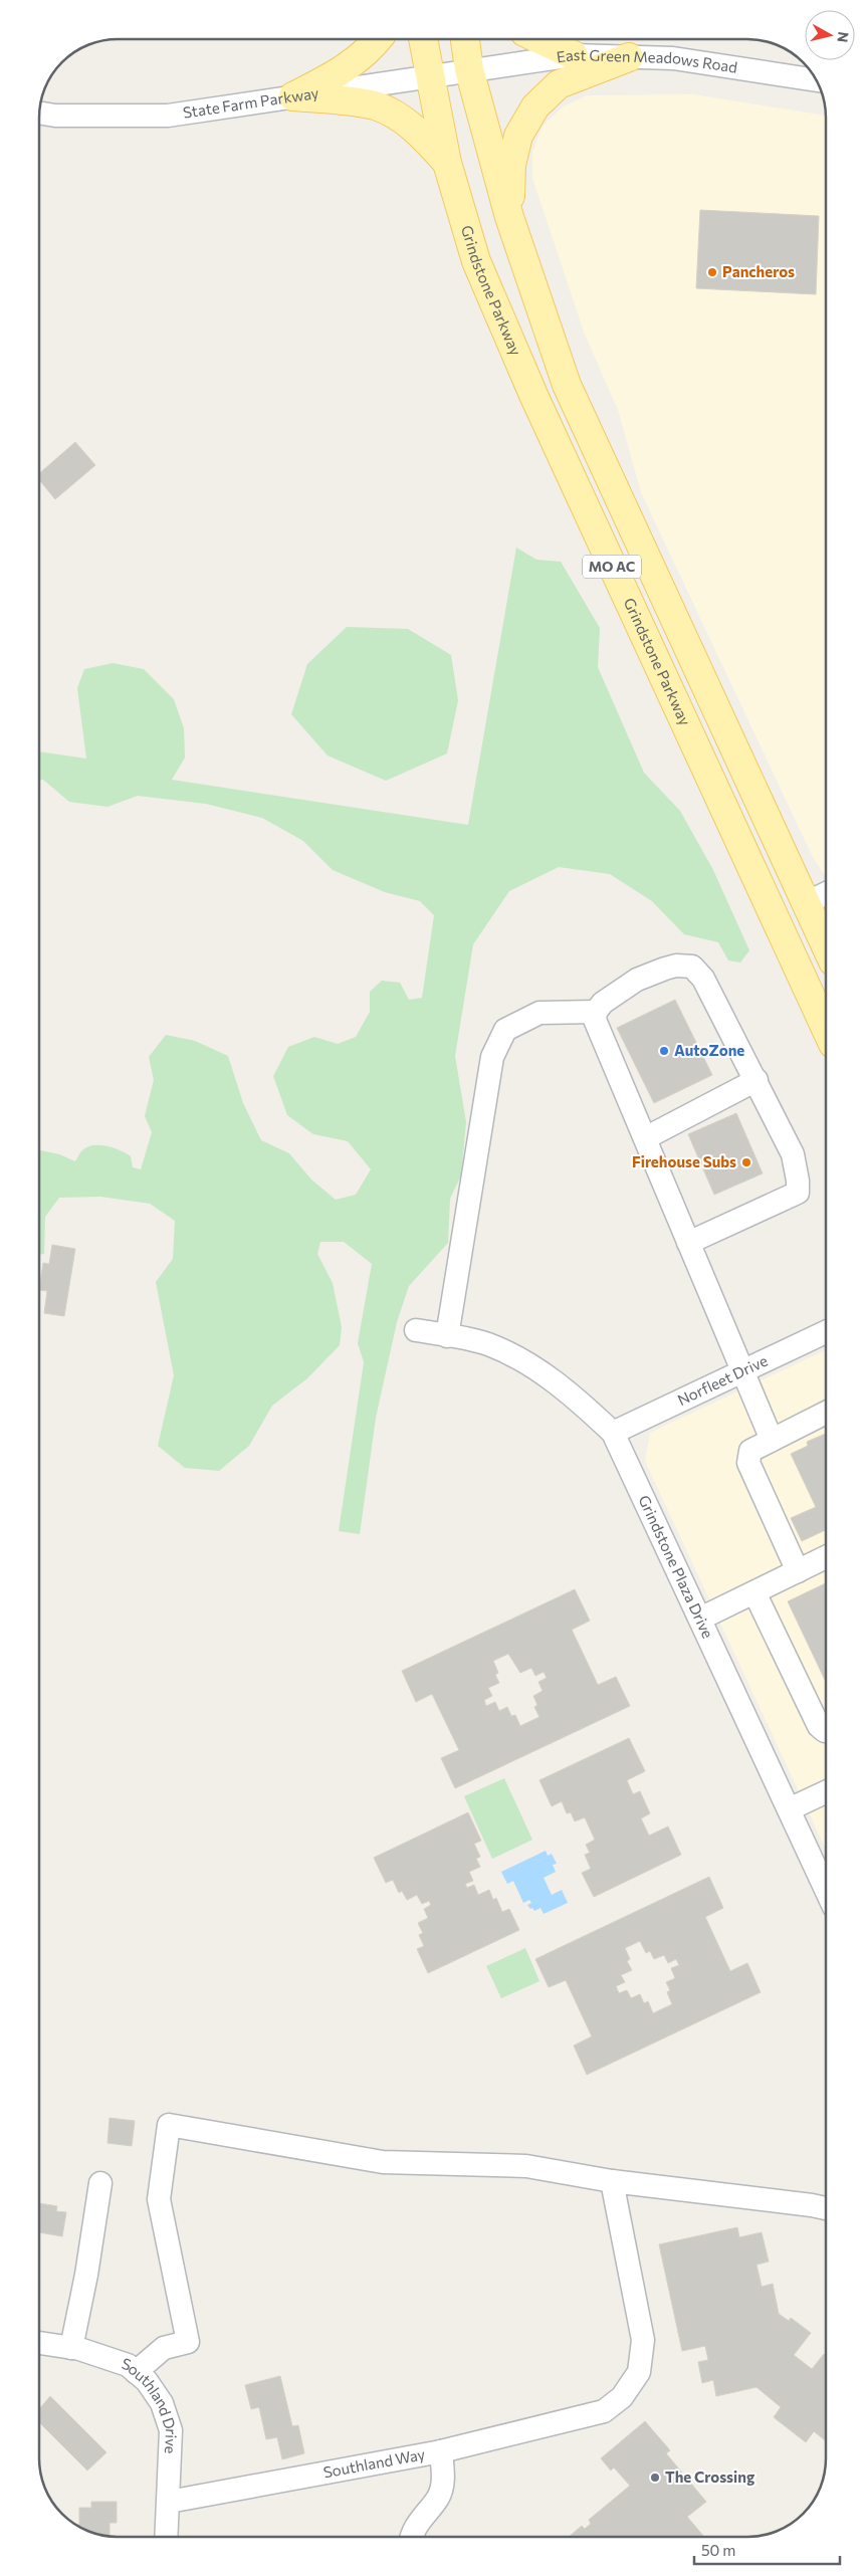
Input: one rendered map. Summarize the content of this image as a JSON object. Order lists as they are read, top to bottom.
{
  "streets": {
    "main road": ["Grindstone Parkway", "MO AC"],
    "street": [
      "East Green Meadows Road",
      "State Farm Parkway",
      "Norfleet Drive",
      "Grindstone Plaza Drive",
      "Southland Drive",
      "Southland Way"
    ]
  },
  "crossings": [
    ["East Green Meadows Road", "State Farm Parkway"],
    ["East Green Meadows Road", "MO AC"],
    ["State Farm Parkway", "Grindstone Parkway"],
    ["State Farm Parkway", "MO AC"],
    ["Grindstone Parkway", "MO AC"],
    ["Norfleet Drive", "Grindstone Plaza Drive"],
    ["Southland Drive", "Southland Way"]
  ],
  "places": [
    "Pancheros",
    "AutoZone",
    "Firehouse Subs",
    "The Crossing"
  ],
  "scale_bar": "50 m",
  "north": "right"
}
